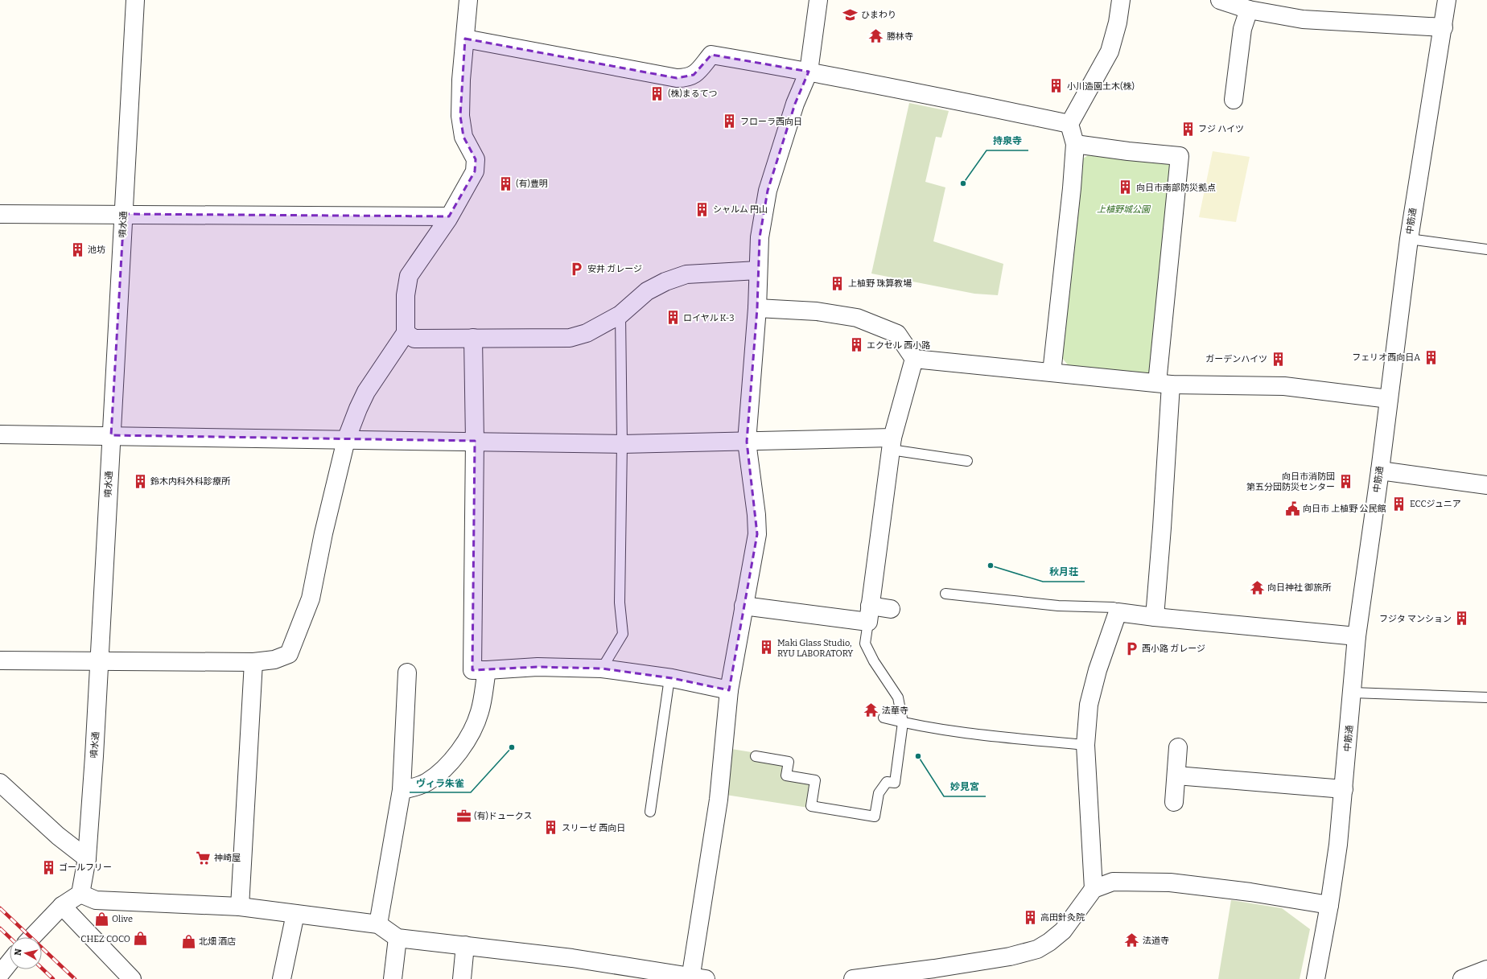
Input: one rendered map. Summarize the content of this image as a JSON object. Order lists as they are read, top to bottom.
{
  "streets": {
    "street": ["中筋通", "噴水通"]
  },
  "parks": ["上植野城公園"],
  "places": {
    "school or university": ["ひまわり"],
    "temple": [
      "勝林寺",
      "向日神社 御旅所",
      "法華寺",
      "法道寺"
    ],
    "building": [
      "小川造園土木(株)",
      "(株)まるてつ",
      "フローラ西向日",
      "フジ ハイツ",
      "(有)豊明",
      "向日市南部防災拠点",
      "シャルム 円山",
      "池坊",
      "上植野 珠算教場",
      "ロイヤル K-3",
      "エクセル 西小路",
      "フェリオ西向日A",
      "ガーデンハイツ",
      "鈴木内科外科診療所",
      "向日市消防団 第五分団防災センター",
      "ECCジュニア",
      "フジタ マンション",
      "Maki Glass Studio, RYU LABORATORY",
      "スリーゼ 西向日",
      "ゴールフリー",
      "高田針灸院"
    ],
    "other": [
      "持泉寺",
      "秋月荘",
      "ヴィラ朱雀",
      "妙見宮"
    ],
    "parking": ["安井 ガレージ", "西小路 ガレージ"],
    "public building": ["向日市 上植野 公民館"],
    "office": ["(有)ドュークス"],
    "supermarket": ["神崎屋"],
    "shop": ["Olive", "CHEZ COCO", "北畑 酒店"]
  },
  "north": "left"
}
